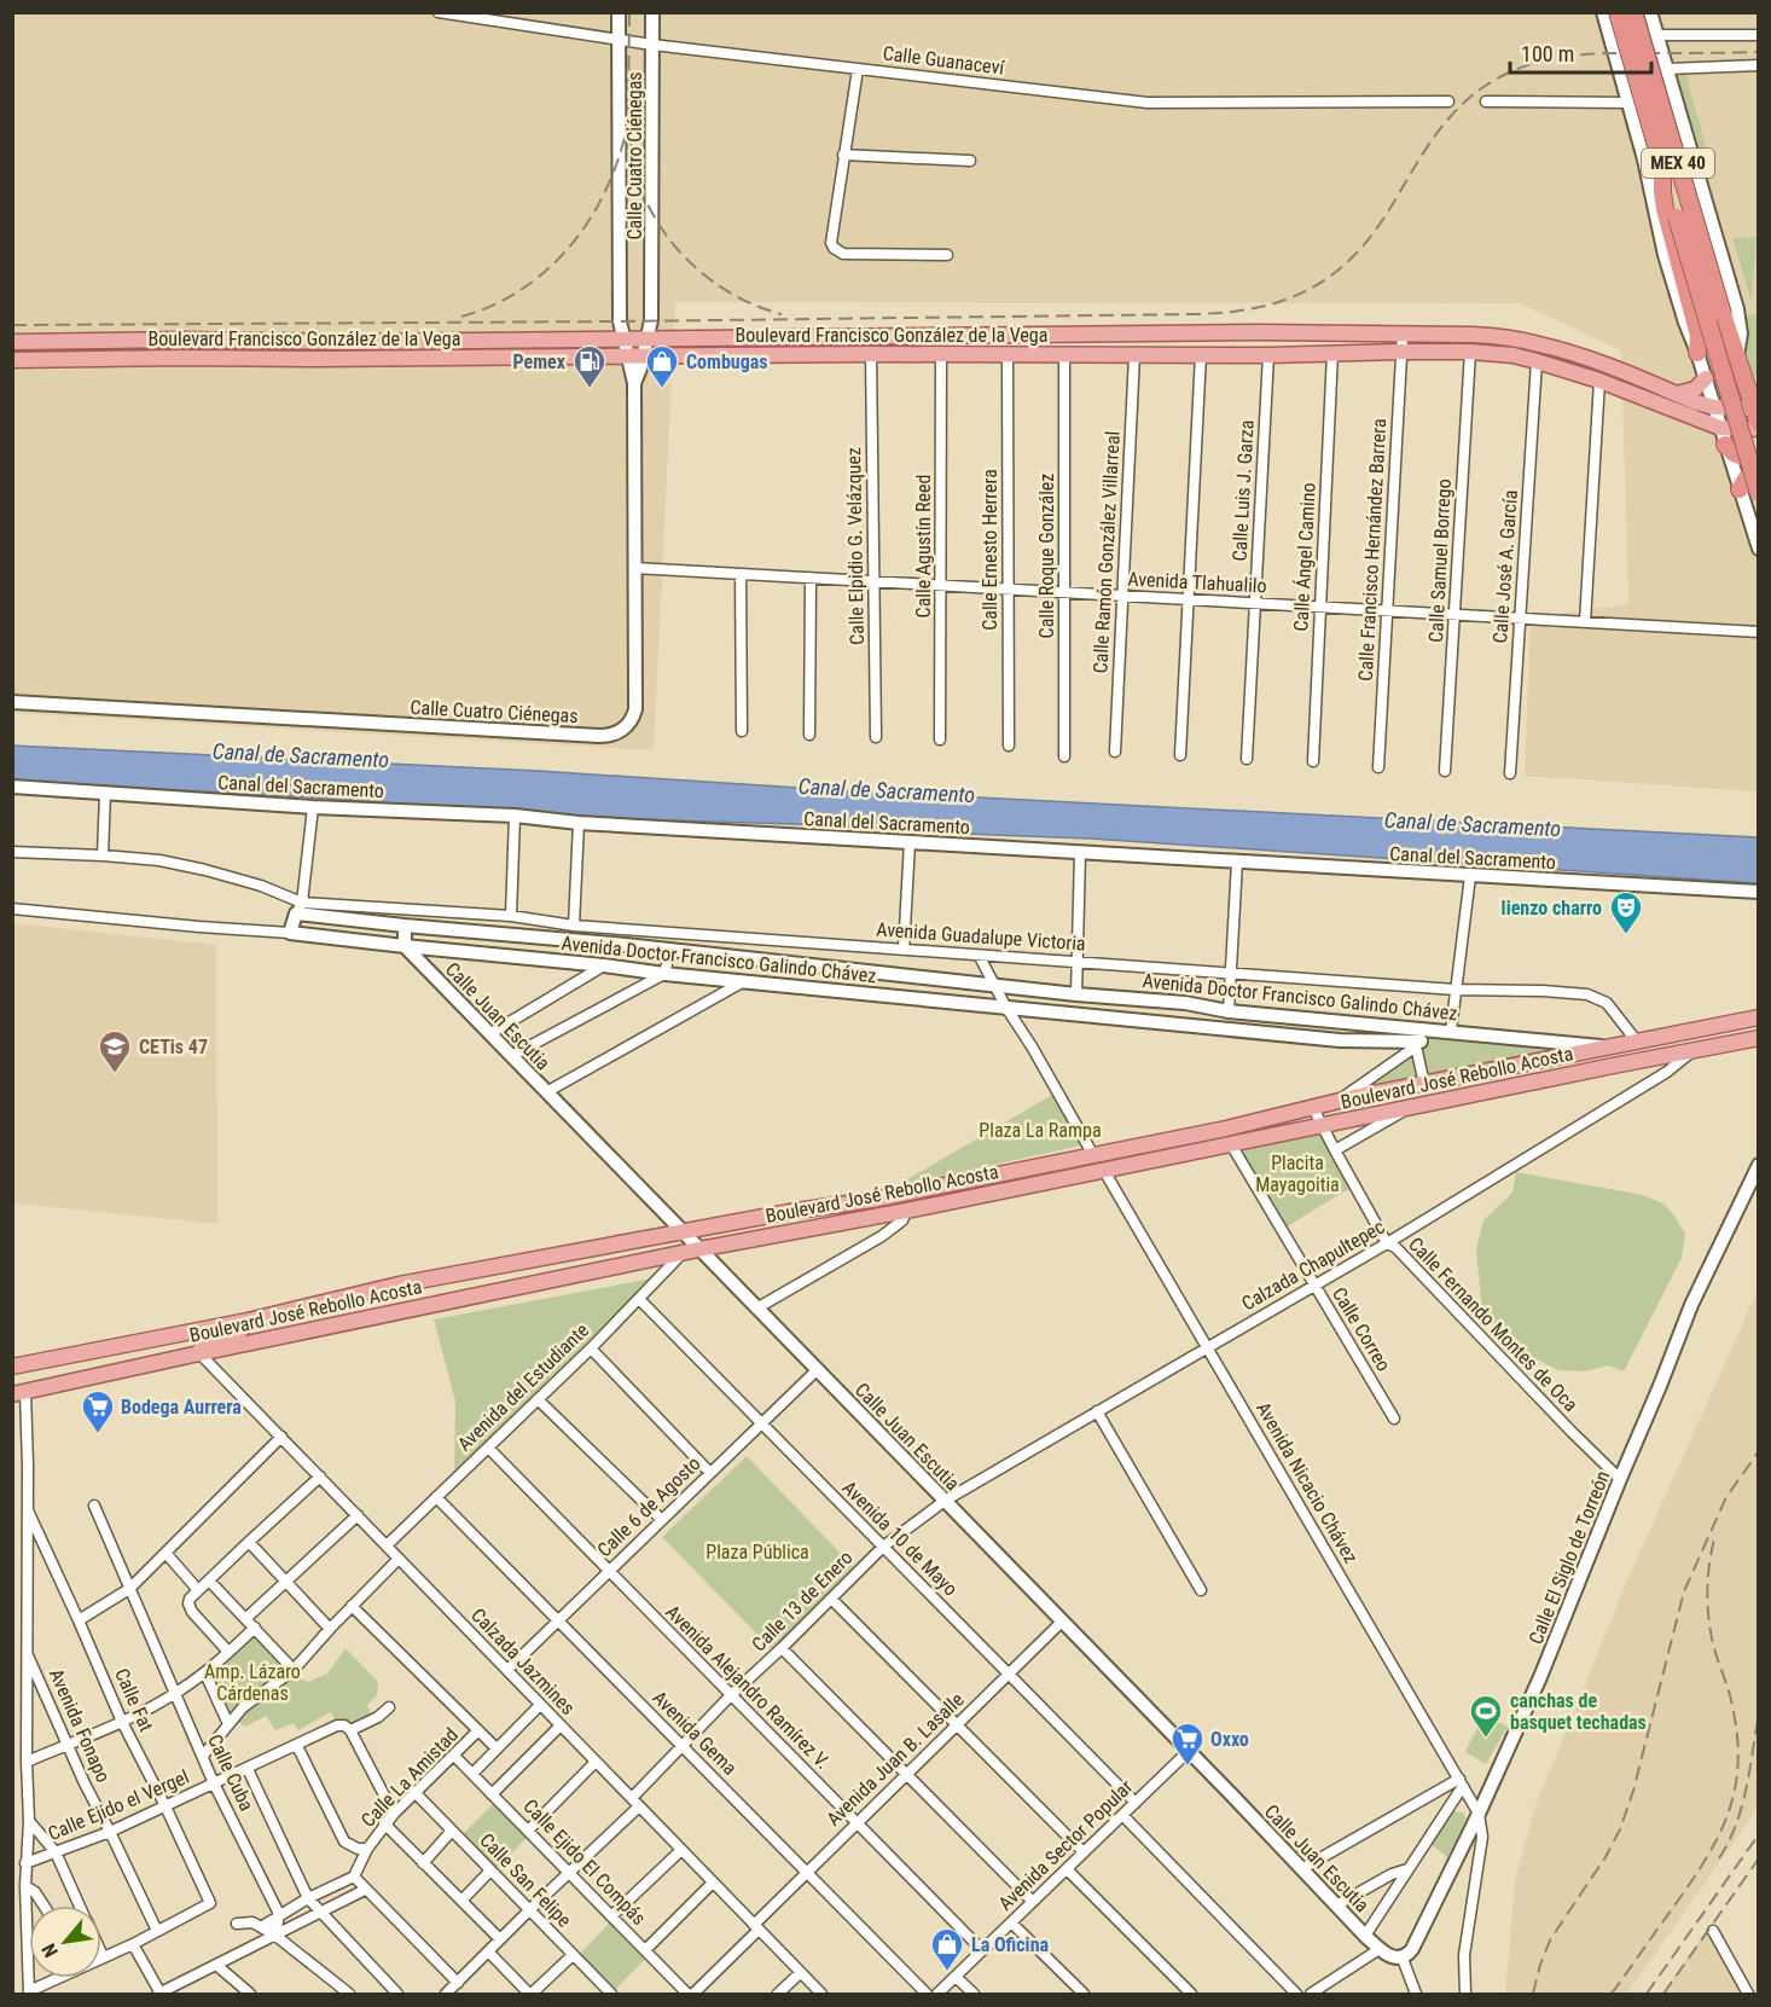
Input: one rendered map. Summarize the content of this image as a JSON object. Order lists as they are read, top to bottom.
{
  "streets": {
    "highway": ["MEX 40"],
    "main road": ["Boulevard Francisco González de la Vega", "Boulevard José Rebollo Acosta"],
    "street": [
      "Calle Guanaceví",
      "Calle Cuatro Ciénegas",
      "Calle Luis J. Garza",
      "Calle Elpidio G. Velázquez",
      "Calle Agustín Reed",
      "Calle Ernesto Herrera",
      "Calle Francisco Hernández Barrera",
      "Calle Ramón González Villarreal",
      "Calle Roque González",
      "Calle Ángel Camino",
      "Calle Samuel Borrego",
      "Calle José A. García",
      "Avenida Tlahualilo",
      "Canal del Sacramento",
      "Avenida Guadalupe Victoria",
      "Avenida Doctor Francisco Galindo Chávez",
      "Calle Juan Escutia",
      "Calzada Chapultepec",
      "Calle Fernando Montes de Oca",
      "Calle Correo",
      "Avenida del Estudiante",
      "Avenida Nicacio Chávez",
      "Calle 6 de Agosto",
      "Avenida 10 de Mayo",
      "Calle El Siglo de Torreón",
      "Calle 13 de Enero",
      "Calzada Jazmines",
      "Avenida Alejandro Ramírez V.",
      "Calle Fat",
      "Avenida Fonapo",
      "Avenida Gema",
      "Avenida Juan B. Lasalle",
      "Calle Cuba",
      "Calle La Amistad",
      "Calle Ejido el Vergel",
      "Avenida Sector Popular",
      "Calle Ejido El Compás",
      "Calle San Felipe"
    ]
  },
  "crossings": [
    ["Calle Guanaceví", "Calle Cuatro Ciénegas"],
    ["Calle Cuatro Ciénegas", "Boulevard Francisco González de la Vega"],
    ["Calle Cuatro Ciénegas", "Avenida Tlahualilo"],
    ["MEX 40", "Boulevard Francisco González de la Vega"],
    ["Boulevard Francisco González de la Vega", "Calle Luis J. Garza"],
    ["Boulevard Francisco González de la Vega", "Calle Elpidio G. Velázquez"],
    ["Boulevard Francisco González de la Vega", "Calle Agustín Reed"],
    ["Boulevard Francisco González de la Vega", "Calle Ernesto Herrera"],
    ["Boulevard Francisco González de la Vega", "Calle Francisco Hernández Barrera"],
    ["Boulevard Francisco González de la Vega", "Calle Ramón González Villarreal"],
    ["Boulevard Francisco González de la Vega", "Calle Roque González"],
    ["Boulevard Francisco González de la Vega", "Calle Ángel Camino"],
    ["Boulevard Francisco González de la Vega", "Calle Samuel Borrego"],
    ["Boulevard Francisco González de la Vega", "Calle José A. García"],
    ["Calle Luis J. Garza", "Avenida Tlahualilo"],
    ["Calle Elpidio G. Velázquez", "Avenida Tlahualilo"],
    ["Calle Agustín Reed", "Avenida Tlahualilo"],
    ["Calle Ernesto Herrera", "Avenida Tlahualilo"],
    ["Calle Francisco Hernández Barrera", "Avenida Tlahualilo"],
    ["Calle Ramón González Villarreal", "Avenida Tlahualilo"],
    ["Calle Roque González", "Avenida Tlahualilo"],
    ["Calle Ángel Camino", "Avenida Tlahualilo"],
    ["Calle Samuel Borrego", "Avenida Tlahualilo"],
    ["Calle José A. García", "Avenida Tlahualilo"],
    ["Avenida Guadalupe Victoria", "Avenida Doctor Francisco Galindo Chávez"],
    ["Avenida Guadalupe Victoria", "Boulevard José Rebollo Acosta"],
    ["Avenida Doctor Francisco Galindo Chávez", "Calle Juan Escutia"],
    ["Avenida Doctor Francisco Galindo Chávez", "Boulevard José Rebollo Acosta"],
    ["Calle Juan Escutia", "Boulevard José Rebollo Acosta"],
    ["Calle Juan Escutia", "Calzada Chapultepec"],
    ["Calle Juan Escutia", "Avenida del Estudiante"],
    ["Calle Juan Escutia", "Calle 6 de Agosto"],
    ["Calle Juan Escutia", "Calle El Siglo de Torreón"],
    ["Calle Juan Escutia", "Calle 13 de Enero"],
    ["Calle Juan Escutia", "Avenida Juan B. Lasalle"],
    ["Calle Juan Escutia", "Avenida Sector Popular"],
    ["Boulevard José Rebollo Acosta", "Calzada Chapultepec"],
    ["Boulevard José Rebollo Acosta", "Calle Fernando Montes de Oca"],
    ["Boulevard José Rebollo Acosta", "Calle Correo"],
    ["Boulevard José Rebollo Acosta", "Avenida del Estudiante"],
    ["Boulevard José Rebollo Acosta", "Avenida Nicacio Chávez"],
    ["Boulevard José Rebollo Acosta", "Calzada Jazmines"],
    ["Calzada Chapultepec", "Calle Fernando Montes de Oca"],
    ["Calzada Chapultepec", "Calle Correo"],
    ["Calzada Chapultepec", "Avenida Nicacio Chávez"],
    ["Calzada Chapultepec", "Calle 13 de Enero"],
    ["Calle Fernando Montes de Oca", "Calle El Siglo de Torreón"],
    ["Avenida del Estudiante", "Avenida 10 de Mayo"],
    ["Avenida del Estudiante", "Calzada Jazmines"],
    ["Avenida del Estudiante", "Avenida Alejandro Ramírez V."],
    ["Avenida del Estudiante", "Avenida Gema"],
    ["Avenida Nicacio Chávez", "Calle El Siglo de Torreón"],
    ["Calle 6 de Agosto", "Avenida 10 de Mayo"],
    ["Calle 6 de Agosto", "Calzada Jazmines"],
    ["Calle 6 de Agosto", "Avenida Alejandro Ramírez V."],
    ["Calle 6 de Agosto", "Avenida Gema"],
    ["Avenida 10 de Mayo", "Calle 13 de Enero"],
    ["Avenida 10 de Mayo", "Avenida Juan B. Lasalle"],
    ["Avenida 10 de Mayo", "Avenida Sector Popular"],
    ["Calle 13 de Enero", "Calzada Jazmines"],
    ["Calle 13 de Enero", "Avenida Alejandro Ramírez V."],
    ["Calle 13 de Enero", "Avenida Gema"],
    ["Calle 13 de Enero", "Calle Ejido El Compás"],
    ["Calle 13 de Enero", "Calle San Felipe"],
    ["Calzada Jazmines", "Avenida Juan B. Lasalle"],
    ["Avenida Alejandro Ramírez V.", "Avenida Juan B. Lasalle"],
    ["Avenida Alejandro Ramírez V.", "Avenida Sector Popular"],
    ["Calle Fat", "Avenida Fonapo"],
    ["Calle Fat", "Calle Ejido el Vergel"],
    ["Avenida Fonapo", "Calle Ejido el Vergel"],
    ["Avenida Gema", "Avenida Juan B. Lasalle"],
    ["Avenida Juan B. Lasalle", "Calle Ejido El Compás"],
    ["Calle Cuba", "Calle Ejido el Vergel"],
    ["Calle La Amistad", "Calle Ejido el Vergel"],
    ["Calle La Amistad", "Calle Ejido El Compás"],
    ["Calle La Amistad", "Calle San Felipe"]
  ],
  "water": ["Canal de Sacramento"],
  "parks": [
    "Plaza La Rampa",
    "Placita Mayagoitia",
    "Plaza Pública",
    "Amp. Lázaro Cárdenas"
  ],
  "places": {
    "fuel station": ["Pemex"],
    "shop": ["Combugas", "La Oficina"],
    "theatre": ["lienzo charro"],
    "school or university": ["CETis 47"],
    "supermarket": ["Bodega Aurrera", "Oxxo"],
    "sports": ["canchas de basquet techadas"]
  },
  "scale_bar": "100 m",
  "north": "bottom left"
}
